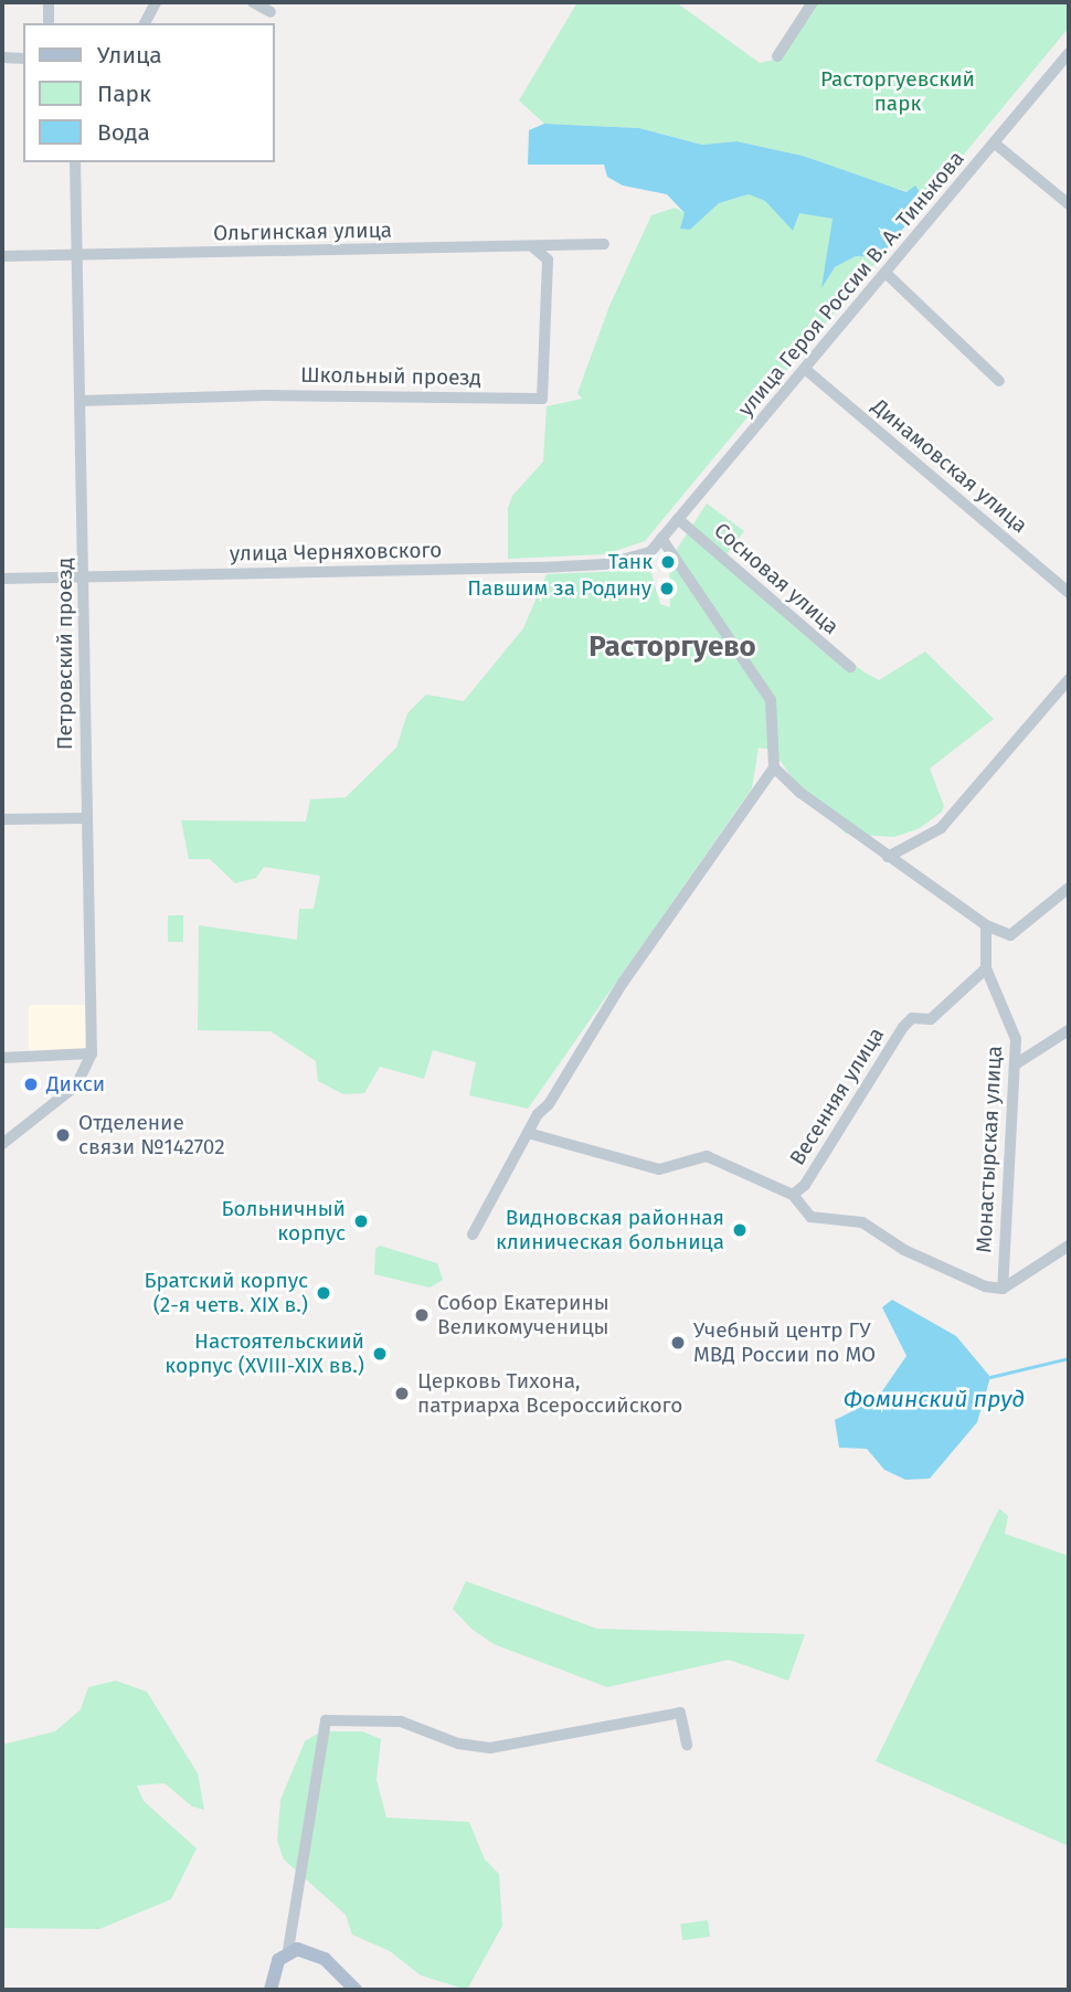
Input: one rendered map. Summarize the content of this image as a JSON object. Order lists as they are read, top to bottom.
{
  "streets": {
    "street": [
      "Ольгинская улица",
      "улица Героя России В. А. Тинькова",
      "Школьный проезд",
      "Динамовская улица",
      "улица Черняховского",
      "Сосновая улица",
      "Петровский проезд",
      "Весенняя улица",
      "Монастырская улица"
    ]
  },
  "crossings": [
    ["Ольгинская улица", "Школьный проезд"],
    ["Ольгинская улица", "Петровский проезд"],
    ["улица Героя России В. А. Тинькова", "Динамовская улица"],
    ["улица Героя России В. А. Тинькова", "улица Черняховского"],
    ["улица Героя России В. А. Тинькова", "Сосновая улица"],
    ["Школьный проезд", "Петровский проезд"],
    ["улица Черняховского", "Петровский проезд"],
    ["Весенняя улица", "Монастырская улица"]
  ],
  "districts": ["Расторгуево"],
  "water": ["Фоминский пруд"],
  "parks": ["Расторгуевский парк"],
  "places": [
    "Танк",
    "Павшим за Родину",
    "Дикси",
    "Отделение связи №142702",
    "Больничный корпус",
    "Видновская районная клиническая больница",
    "Братский корпус (2-я четв. XIX в.)",
    "Собор Екатерины Великомученицы",
    "Учебный центр ГУ МВД России по МО",
    "Настоятельскиий корпус (XVIII-XIX вв.)",
    "Церковь Тихона, патриарха Всероссийского"
  ],
  "legend": ["Улица", "Парк", "Вода"]
}
